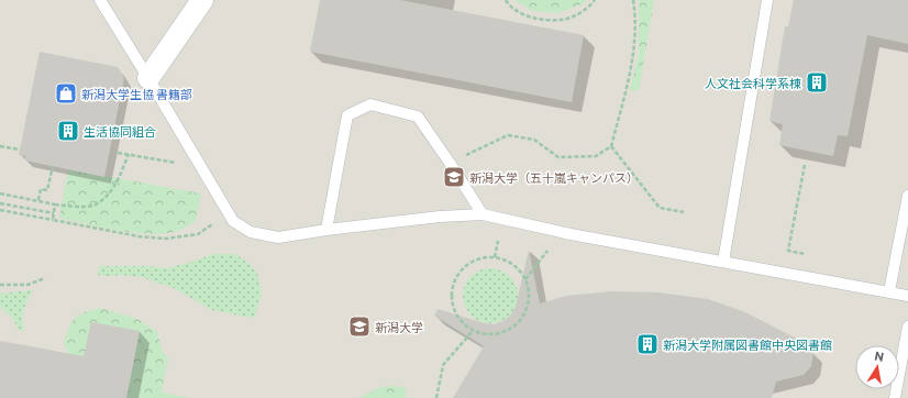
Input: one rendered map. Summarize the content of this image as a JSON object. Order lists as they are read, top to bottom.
{
  "places": {
    "building": ["人文社会科学系棟", "生活協同組合", "新潟大学附属図書館中央図書館"],
    "shop": ["新潟大学生協 書籍部"],
    "school or university": ["新潟大学（五十嵐キャンパス）", "新潟大学"]
  },
  "north": "top"
}
